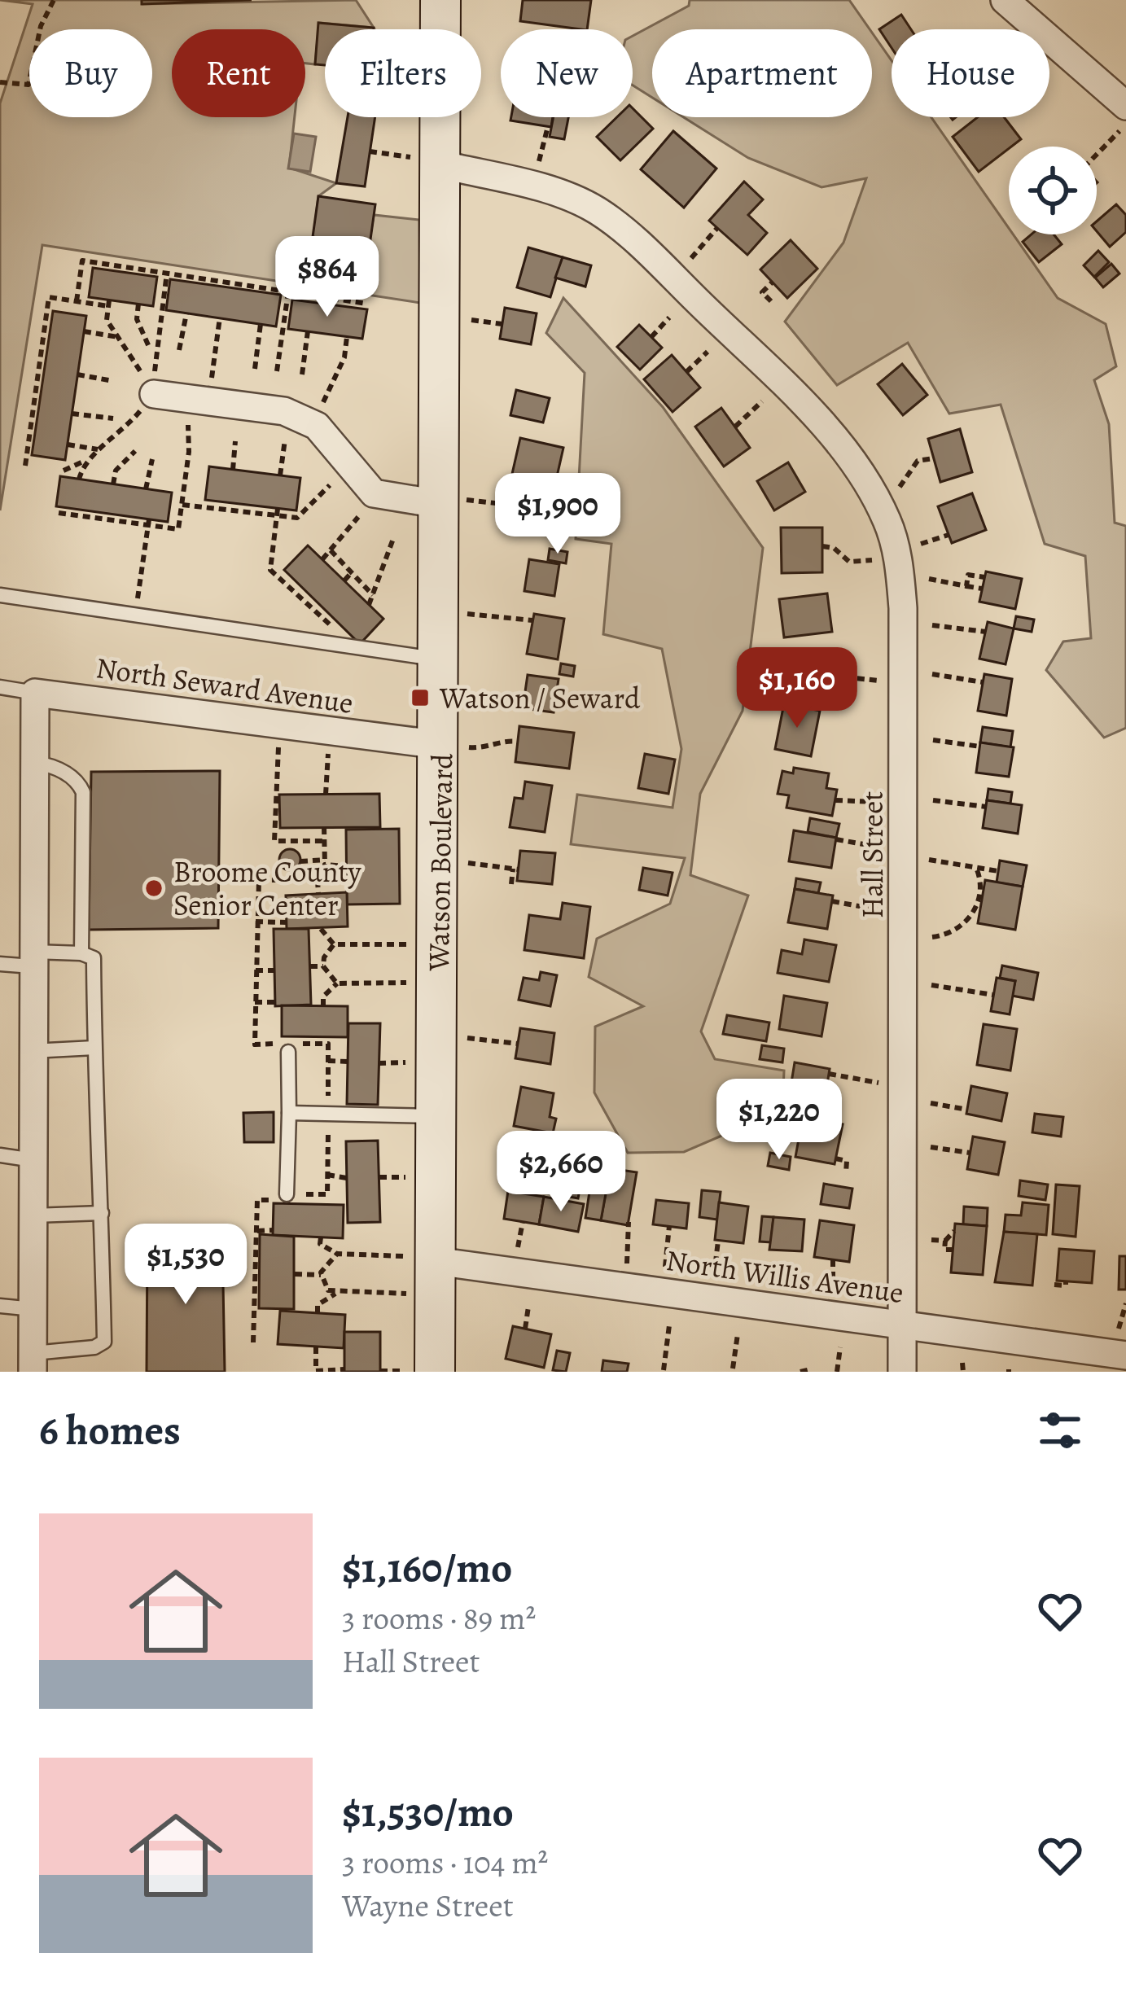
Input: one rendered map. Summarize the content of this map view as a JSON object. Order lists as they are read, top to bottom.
{
  "streets": {
    "street": [
      "North Seward Avenue",
      "Hall Street",
      "Watson Boulevard",
      "North Willis Avenue"
    ]
  },
  "crossings": [
    ["North Seward Avenue", "Watson Boulevard"],
    ["Hall Street", "Watson Boulevard"],
    ["Hall Street", "North Willis Avenue"],
    ["Watson Boulevard", "North Willis Avenue"]
  ],
  "places": {
    "transit": ["Watson / Seward"],
    "other": ["Broome County Senior Center"]
  },
  "page": {
    "chip": [
      "Buy",
      "Rent",
      "Filters",
      "New",
      "Apartment",
      "House"
    ],
    "price": [
      "$864",
      "$1,900",
      "$1,160",
      "$1,220",
      "$2,660",
      "$1,530"
    ],
    "heading": "6 homes",
    "list": [
      {
        "name": "$1,160/mo",
        "note": "3 rooms · 89 m² · Hall Street"
      },
      {
        "name": "$1,530/mo",
        "note": "3 rooms · 104 m² · Wayne Street"
      }
    ]
  }
}
